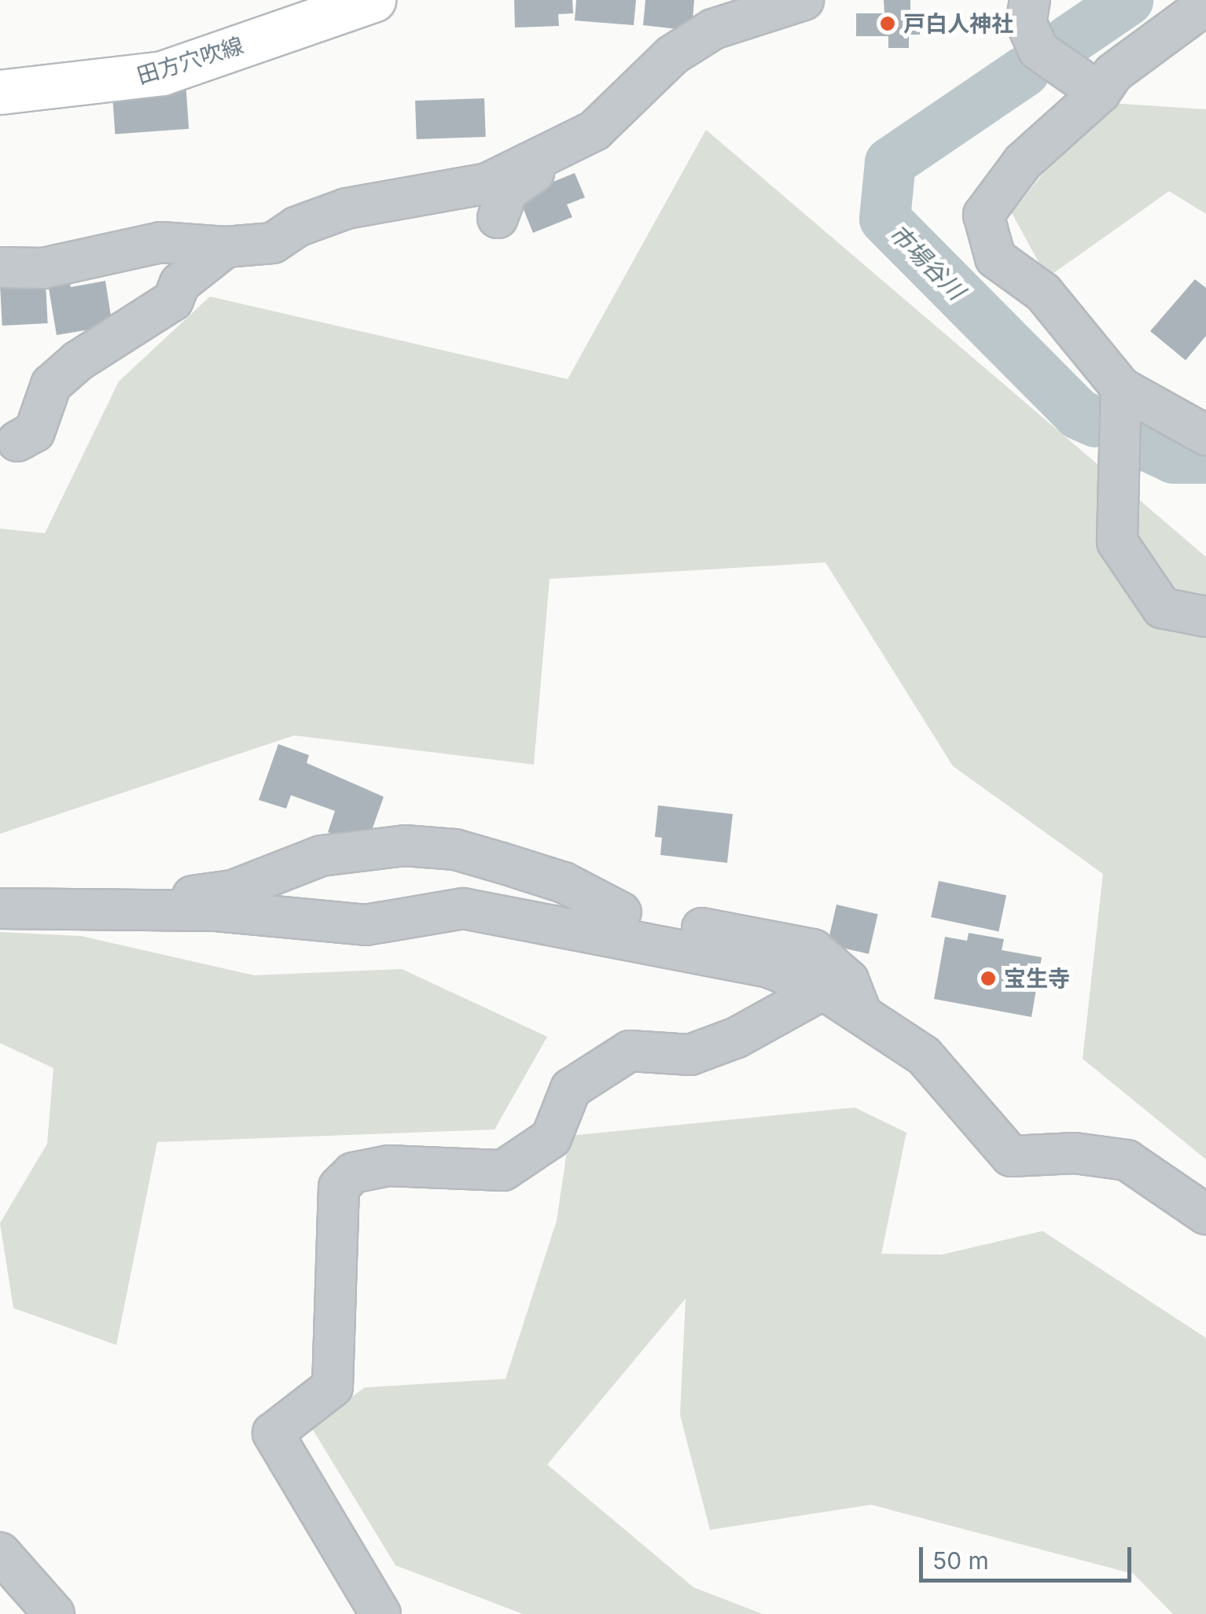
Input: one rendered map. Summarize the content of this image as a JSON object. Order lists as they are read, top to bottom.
{
  "streets": {
    "main road": ["田方穴吹線"]
  },
  "water": ["市場谷川"],
  "places": ["戸白人神社", "宝生寺"],
  "scale_bar": "50 m"
}
